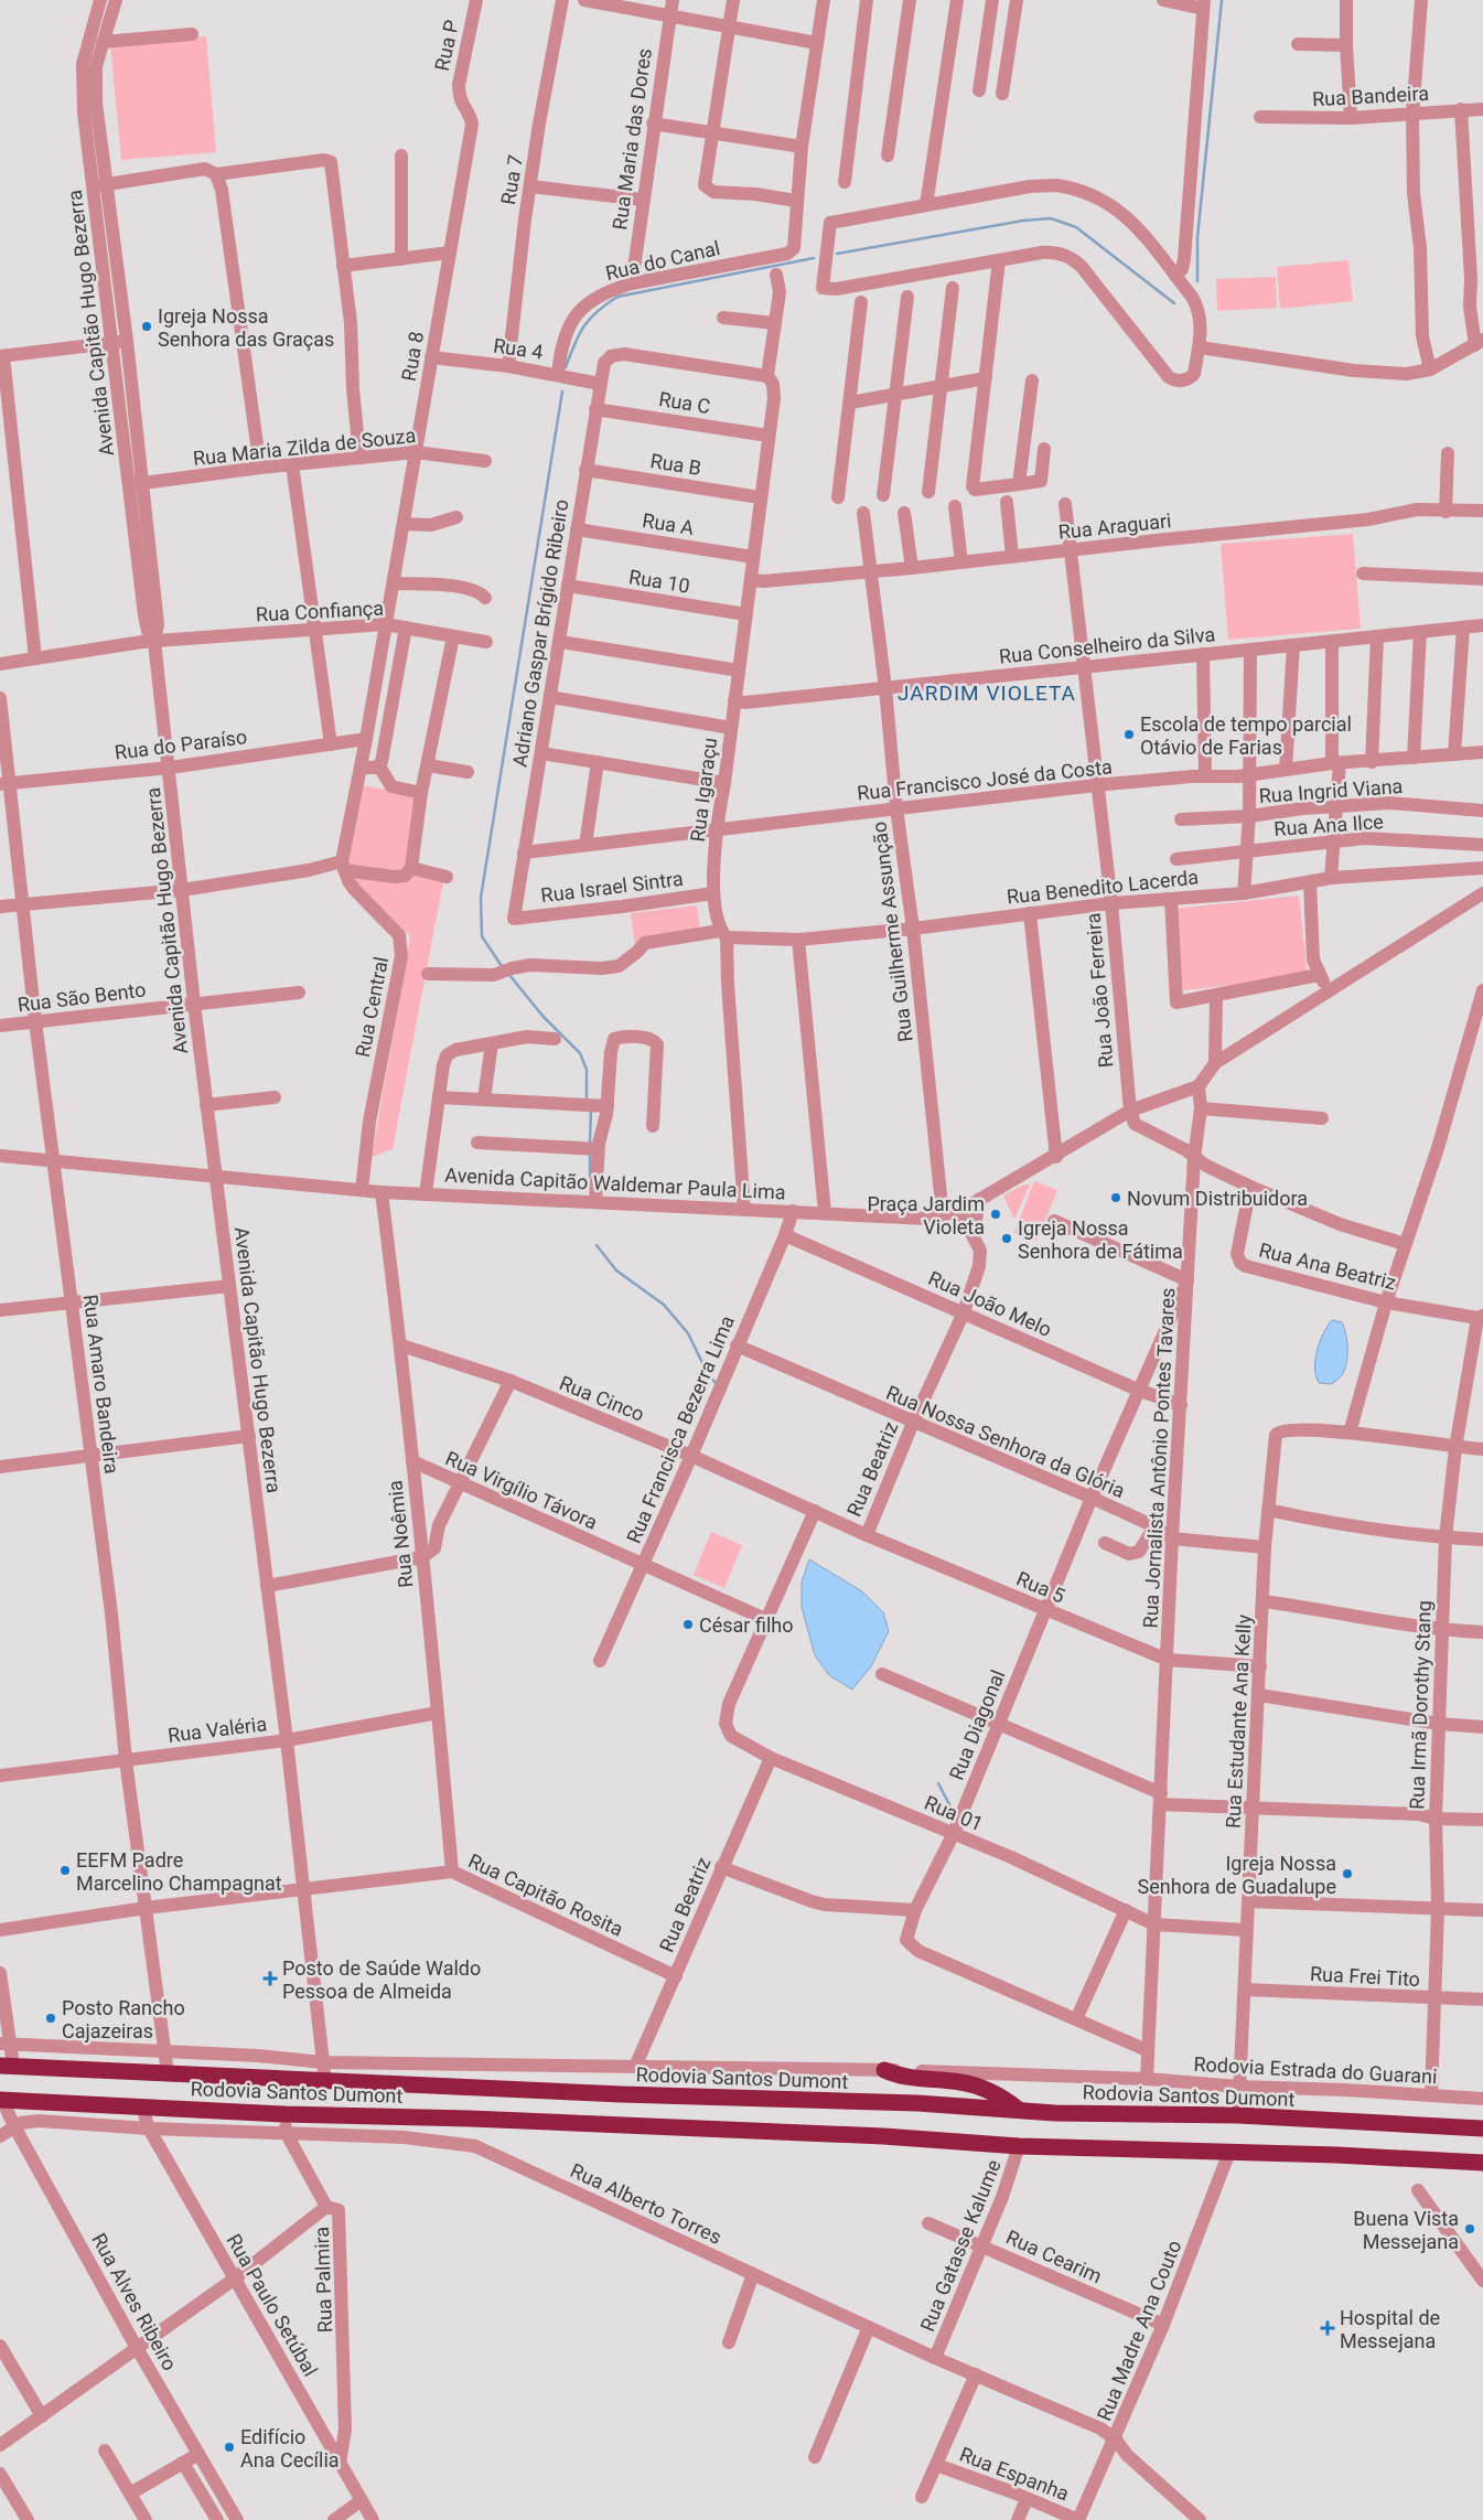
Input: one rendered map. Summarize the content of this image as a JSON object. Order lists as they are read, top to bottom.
{
  "streets": {
    "highway": ["Rodovia Santos Dumont"],
    "street": [
      "Rua P",
      "Rua Bandeira",
      "Rua Maria das Dores",
      "Rua 7",
      "Rua do Canal",
      "Avenida Capitão Hugo Bezerra",
      "Rua 4",
      "Rua 8",
      "Rua C",
      "Rua Maria Zilda de Souza",
      "Rua B",
      "Rua A",
      "Rua Araguari",
      "Rua 10",
      "Rua Confiança",
      "Adriano Gaspar Brígido Ribeiro",
      "Rua Conselheiro da Silva",
      "Rua do Paraíso",
      "Rua Francisco José da Costa",
      "Rua Igaraçu",
      "Rua Ingrid Viana",
      "Rua Ana Ilce",
      "Rua Israel Sintra",
      "Rua Benedito Lacerda",
      "Rua Guilherme Assunção",
      "Rua João Ferreira",
      "Rua São Bento",
      "Rua Central",
      "Avenida Capitão Waldemar Paula Lima",
      "Rua Ana Beatriz",
      "Rua João Melo",
      "Rua Amaro Bandeira",
      "Rua Cinco",
      "Rua Francisca Bezerra Lima",
      "Rua Nossa Senhora da Glória",
      "Rua Jornalista Antônio Pontes Tavares",
      "Rua Beatriz",
      "Rua Virgílio Távora",
      "Rua Noêmia",
      "Rua 5",
      "Rua Irmã Dorothy Stang",
      "Rua Estudante Ana Kelly",
      "Rua Diagonal",
      "Rua Valéria",
      "Rua 01",
      "Rua Capitão Rosita",
      "Rua Frei Tito",
      "Rodovia Estrada do Guarani",
      "Rua Alberto Torres",
      "Rua Gatasse Kalume",
      "Rua Cearim",
      "Rua Palmira",
      "Rua Alves Ribeiro",
      "Rua Paulo Setúbal",
      "Rua Madre Ana Couto",
      "Rua Espanha"
    ]
  },
  "crossings": [
    ["Rua P", "Rua 8"],
    ["Rua Maria das Dores", "Rua do Canal"],
    ["Rua 7", "Rua 4"],
    ["Rua do Canal", "Rua 4"],
    ["Avenida Capitão Hugo Bezerra", "Rua Maria Zilda de Souza"],
    ["Avenida Capitão Hugo Bezerra", "Rua Confiança"],
    ["Avenida Capitão Hugo Bezerra", "Rua do Paraíso"],
    ["Avenida Capitão Hugo Bezerra", "Rua São Bento"],
    ["Avenida Capitão Hugo Bezerra", "Avenida Capitão Waldemar Paula Lima"],
    ["Avenida Capitão Hugo Bezerra", "Rua Valéria"],
    ["Avenida Capitão Hugo Bezerra", "Rua Capitão Rosita"],
    ["Avenida Capitão Hugo Bezerra", "Rodovia Estrada do Guarani"],
    ["Avenida Capitão Hugo Bezerra", "Rodovia Santos Dumont"],
    ["Rua 4", "Rua 8"],
    ["Rua 4", "Adriano Gaspar Brígido Ribeiro"],
    ["Rua 8", "Rua Maria Zilda de Souza"],
    ["Rua 8", "Rua Confiança"],
    ["Rua C", "Adriano Gaspar Brígido Ribeiro"],
    ["Rua C", "Rua Igaraçu"],
    ["Rua B", "Adriano Gaspar Brígido Ribeiro"],
    ["Rua B", "Rua Igaraçu"],
    ["Rua A", "Adriano Gaspar Brígido Ribeiro"],
    ["Rua A", "Rua Igaraçu"],
    ["Rua Araguari", "Rua Igaraçu"],
    ["Rua Araguari", "Rua Guilherme Assunção"],
    ["Rua Araguari", "Rua João Ferreira"],
    ["Rua 10", "Adriano Gaspar Brígido Ribeiro"],
    ["Rua 10", "Rua Igaraçu"],
    ["Adriano Gaspar Brígido Ribeiro", "Rua Francisco José da Costa"],
    ["Adriano Gaspar Brígido Ribeiro", "Rua Igaraçu"],
    ["Adriano Gaspar Brígido Ribeiro", "Rua Israel Sintra"],
    ["Rua Conselheiro da Silva", "Rua Igaraçu"],
    ["Rua Conselheiro da Silva", "Rua Guilherme Assunção"],
    ["Rua Conselheiro da Silva", "Rua João Ferreira"],
    ["Rua do Paraíso", "Rua Amaro Bandeira"],
    ["Rua Francisco José da Costa", "Rua Igaraçu"],
    ["Rua Francisco José da Costa", "Rua Guilherme Assunção"],
    ["Rua Francisco José da Costa", "Rua João Ferreira"],
    ["Rua Igaraçu", "Rua Israel Sintra"],
    ["Rua Igaraçu", "Rua Benedito Lacerda"],
    ["Rua Igaraçu", "Avenida Capitão Waldemar Paula Lima"],
    ["Rua Benedito Lacerda", "Rua Guilherme Assunção"],
    ["Rua Benedito Lacerda", "Rua João Ferreira"],
    ["Rua Guilherme Assunção", "Avenida Capitão Waldemar Paula Lima"],
    ["Rua João Ferreira", "Avenida Capitão Waldemar Paula Lima"],
    ["Rua São Bento", "Rua Amaro Bandeira"],
    ["Rua Central", "Avenida Capitão Waldemar Paula Lima"],
    ["Avenida Capitão Waldemar Paula Lima", "Rua Amaro Bandeira"],
    ["Avenida Capitão Waldemar Paula Lima", "Rua Francisca Bezerra Lima"],
    ["Avenida Capitão Waldemar Paula Lima", "Rua Jornalista Antônio Pontes Tavares"],
    ["Avenida Capitão Waldemar Paula Lima", "Rua Beatriz"],
    ["Avenida Capitão Waldemar Paula Lima", "Rua Noêmia"],
    ["Rua Ana Beatriz", "Rua Irmã Dorothy Stang"],
    ["Rua João Melo", "Rua Francisca Bezerra Lima"],
    ["Rua João Melo", "Rua Jornalista Antônio Pontes Tavares"],
    ["Rua João Melo", "Rua Beatriz"],
    ["Rua João Melo", "Rua Diagonal"],
    ["Rua Amaro Bandeira", "Rua Valéria"],
    ["Rua Amaro Bandeira", "Rua Capitão Rosita"],
    ["Rua Amaro Bandeira", "Rodovia Estrada do Guarani"],
    ["Rua Amaro Bandeira", "Rodovia Santos Dumont"],
    ["Rua Cinco", "Rua Francisca Bezerra Lima"],
    ["Rua Cinco", "Rua Beatriz"],
    ["Rua Cinco", "Rua Noêmia"],
    ["Rua Cinco", "Rua 5"],
    ["Rua Francisca Bezerra Lima", "Rua Nossa Senhora da Glória"],
    ["Rua Francisca Bezerra Lima", "Rua Virgílio Távora"],
    ["Rua Nossa Senhora da Glória", "Rua Jornalista Antônio Pontes Tavares"],
    ["Rua Nossa Senhora da Glória", "Rua Beatriz"],
    ["Rua Nossa Senhora da Glória", "Rua Estudante Ana Kelly"],
    ["Rua Nossa Senhora da Glória", "Rua Diagonal"],
    ["Rua Jornalista Antônio Pontes Tavares", "Rua 5"],
    ["Rua Jornalista Antônio Pontes Tavares", "Rua Diagonal"],
    ["Rua Jornalista Antônio Pontes Tavares", "Rua 01"],
    ["Rua Jornalista Antônio Pontes Tavares", "Rodovia Estrada do Guarani"],
    ["Rua Beatriz", "Rua Virgílio Távora"],
    ["Rua Beatriz", "Rua 5"],
    ["Rua Beatriz", "Rua 01"],
    ["Rua Beatriz", "Rua Capitão Rosita"],
    ["Rua Beatriz", "Rodovia Estrada do Guarani"],
    ["Rua Virgílio Távora", "Rua Noêmia"],
    ["Rua Noêmia", "Rua Valéria"],
    ["Rua Noêmia", "Rua Capitão Rosita"],
    ["Rua 5", "Rua Estudante Ana Kelly"],
    ["Rua 5", "Rua Diagonal"],
    ["Rua Irmã Dorothy Stang", "Rua Frei Tito"],
    ["Rua Irmã Dorothy Stang", "Rodovia Estrada do Guarani"],
    ["Rua Estudante Ana Kelly", "Rua Frei Tito"],
    ["Rua Estudante Ana Kelly", "Rodovia Estrada do Guarani"],
    ["Rua Estudante Ana Kelly", "Rodovia Santos Dumont"],
    ["Rua Diagonal", "Rua 01"],
    ["Rodovia Santos Dumont", "Rua Gatasse Kalume"],
    ["Rodovia Santos Dumont", "Rua Palmira"],
    ["Rodovia Santos Dumont", "Rua Alves Ribeiro"],
    ["Rodovia Santos Dumont", "Rua Paulo Setúbal"],
    ["Rodovia Santos Dumont", "Rua Madre Ana Couto"],
    ["Rua Alberto Torres", "Rua Gatasse Kalume"],
    ["Rua Alberto Torres", "Rua Palmira"],
    ["Rua Alberto Torres", "Rua Alves Ribeiro"],
    ["Rua Alberto Torres", "Rua Paulo Setúbal"],
    ["Rua Alberto Torres", "Rua Madre Ana Couto"],
    ["Rua Gatasse Kalume", "Rua Cearim"],
    ["Rua Cearim", "Rua Madre Ana Couto"],
    ["Rua Palmira", "Rua Paulo Setúbal"],
    ["Rua Madre Ana Couto", "Rua Espanha"]
  ],
  "districts": ["JARDIM VIOLETA"],
  "places": {
    "other": [
      "Igreja Nossa Senhora das Graças",
      "Escola de tempo parcial Otávio de Farias",
      "Novum Distribuidora",
      "Praça Jardim Violeta",
      "Igreja Nossa Senhora de Fátima",
      "César filho",
      "EEFM Padre Marcelino Champagnat",
      "Igreja Nossa Senhora de Guadalupe",
      "Posto Rancho Cajazeiras",
      "Buena Vista Messejana",
      "Edifício Ana Cecília"
    ],
    "health": ["Posto de Saúde Waldo Pessoa de Almeida", "Hospital de Messejana"]
  }
}
